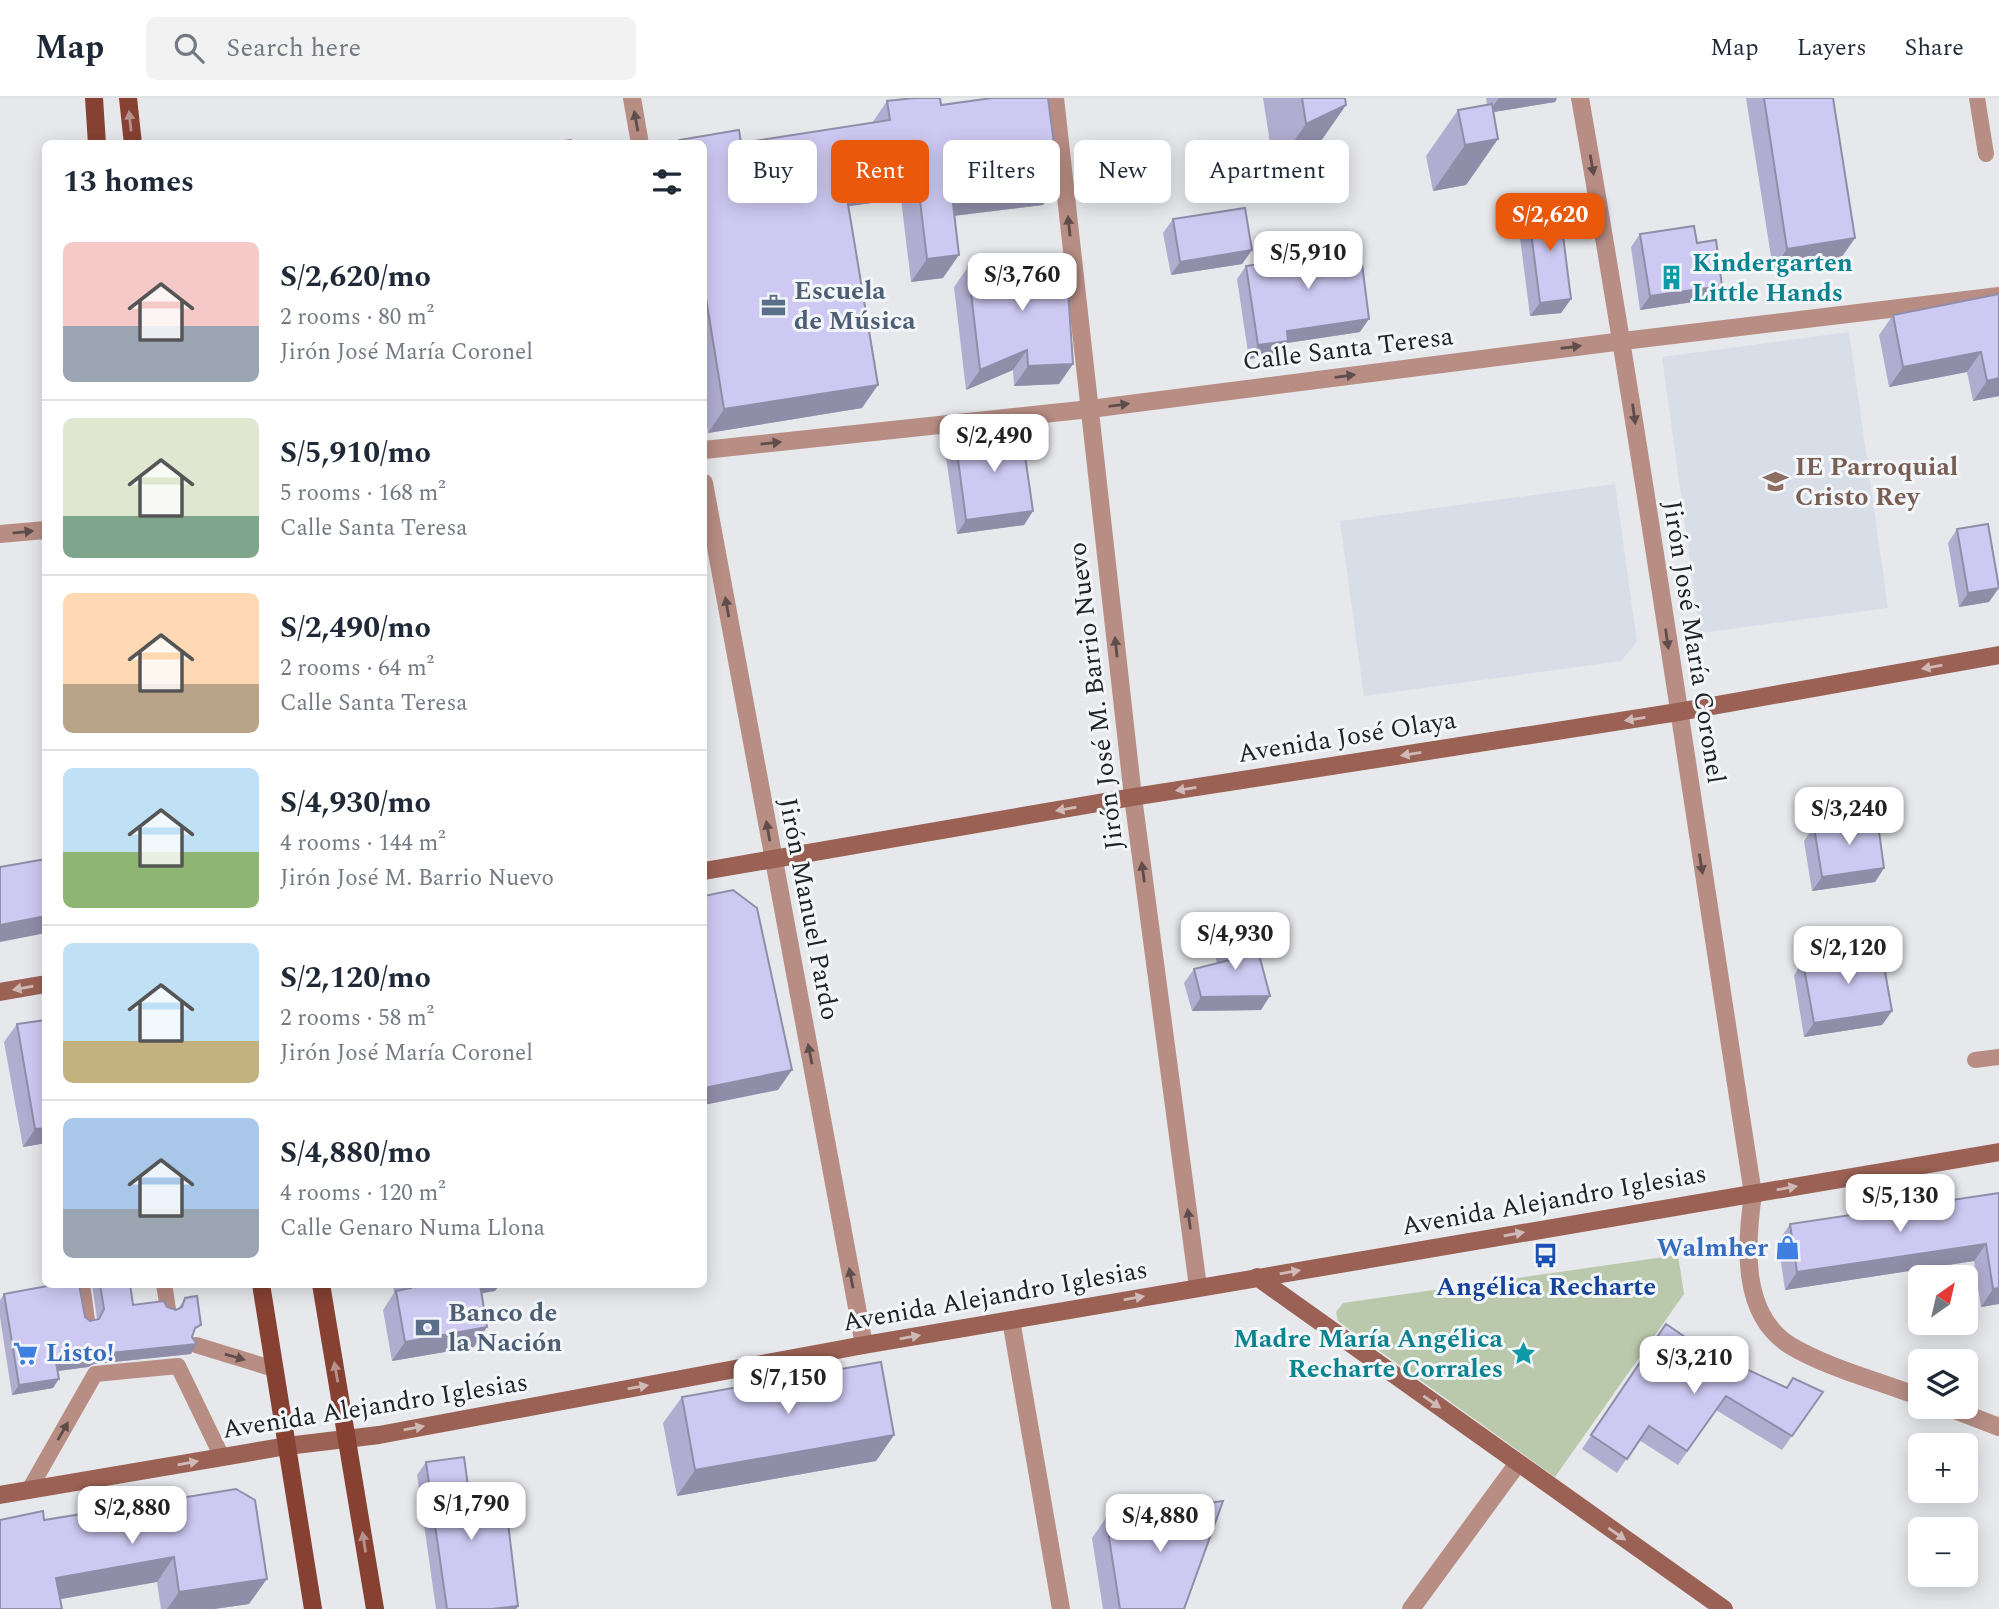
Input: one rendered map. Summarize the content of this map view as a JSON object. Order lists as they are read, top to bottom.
{
  "streets": {
    "street": [
      "Calle Santa Teresa",
      "Jirón José María Coronel",
      "Jirón José M. Barrio Nuevo",
      "Avenida José Olaya",
      "Jirón Manuel Pardo",
      "Avenida Alejandro Iglesias"
    ]
  },
  "crossings": [
    ["Calle Santa Teresa", "Jirón José María Coronel"],
    ["Calle Santa Teresa", "Jirón José M. Barrio Nuevo"],
    ["Jirón José María Coronel", "Avenida José Olaya"],
    ["Jirón José María Coronel", "Avenida Alejandro Iglesias"],
    ["Jirón José M. Barrio Nuevo", "Avenida José Olaya"],
    ["Jirón José M. Barrio Nuevo", "Avenida Alejandro Iglesias"],
    ["Avenida José Olaya", "Jirón Manuel Pardo"],
    ["Jirón Manuel Pardo", "Avenida Alejandro Iglesias"]
  ],
  "one_way": [
    "Calle Santa Teresa",
    "Jirón José María Coronel",
    "Jirón José M. Barrio Nuevo",
    "Avenida José Olaya",
    "Jirón Manuel Pardo",
    "Avenida Alejandro Iglesias"
  ],
  "places": {
    "building": ["Kindergarten Little Hands"],
    "office": ["Escuela de Música"],
    "school or university": ["IE Parroquial Cristo Rey"],
    "shop": ["Walmher"],
    "bus stop": ["Angélica Recharte"],
    "bank": ["Banco de la Nación"],
    "supermarket": ["Listo!"],
    "place": ["Madre María Angélica Recharte Corrales"]
  },
  "north": "top right",
  "page": {
    "header": "Map",
    "search": "Search here",
    "nav": ["Map", "Layers", "Share"],
    "chip": [
      "Buy",
      "Rent",
      "Filters",
      "New",
      "Apartment"
    ],
    "heading": "13 homes",
    "price": [
      "S/2,620",
      "S/5,910",
      "S/3,760",
      "S/2,490",
      "S/3,240",
      "S/4,930",
      "S/2,120",
      "S/5,130",
      "S/3,210",
      "S/7,150",
      "S/1,790",
      "S/2,880",
      "S/4,880"
    ],
    "list": [
      {
        "name": "S/2,620/mo",
        "note": "2 rooms · 80 m² · Jirón José María Coronel"
      },
      {
        "name": "S/5,910/mo",
        "note": "5 rooms · 168 m² · Calle Santa Teresa"
      },
      {
        "name": "S/2,490/mo",
        "note": "2 rooms · 64 m² · Calle Santa Teresa"
      },
      {
        "name": "S/4,930/mo",
        "note": "4 rooms · 144 m² · Jirón José M. Barrio Nuevo"
      },
      {
        "name": "S/2,120/mo",
        "note": "2 rooms · 58 m² · Jirón José María Coronel"
      },
      {
        "name": "S/4,880/mo",
        "note": "4 rooms · 120 m² · Calle Genaro Numa Llona"
      }
    ],
    "map_buttons": ["+", "−"]
  }
}
